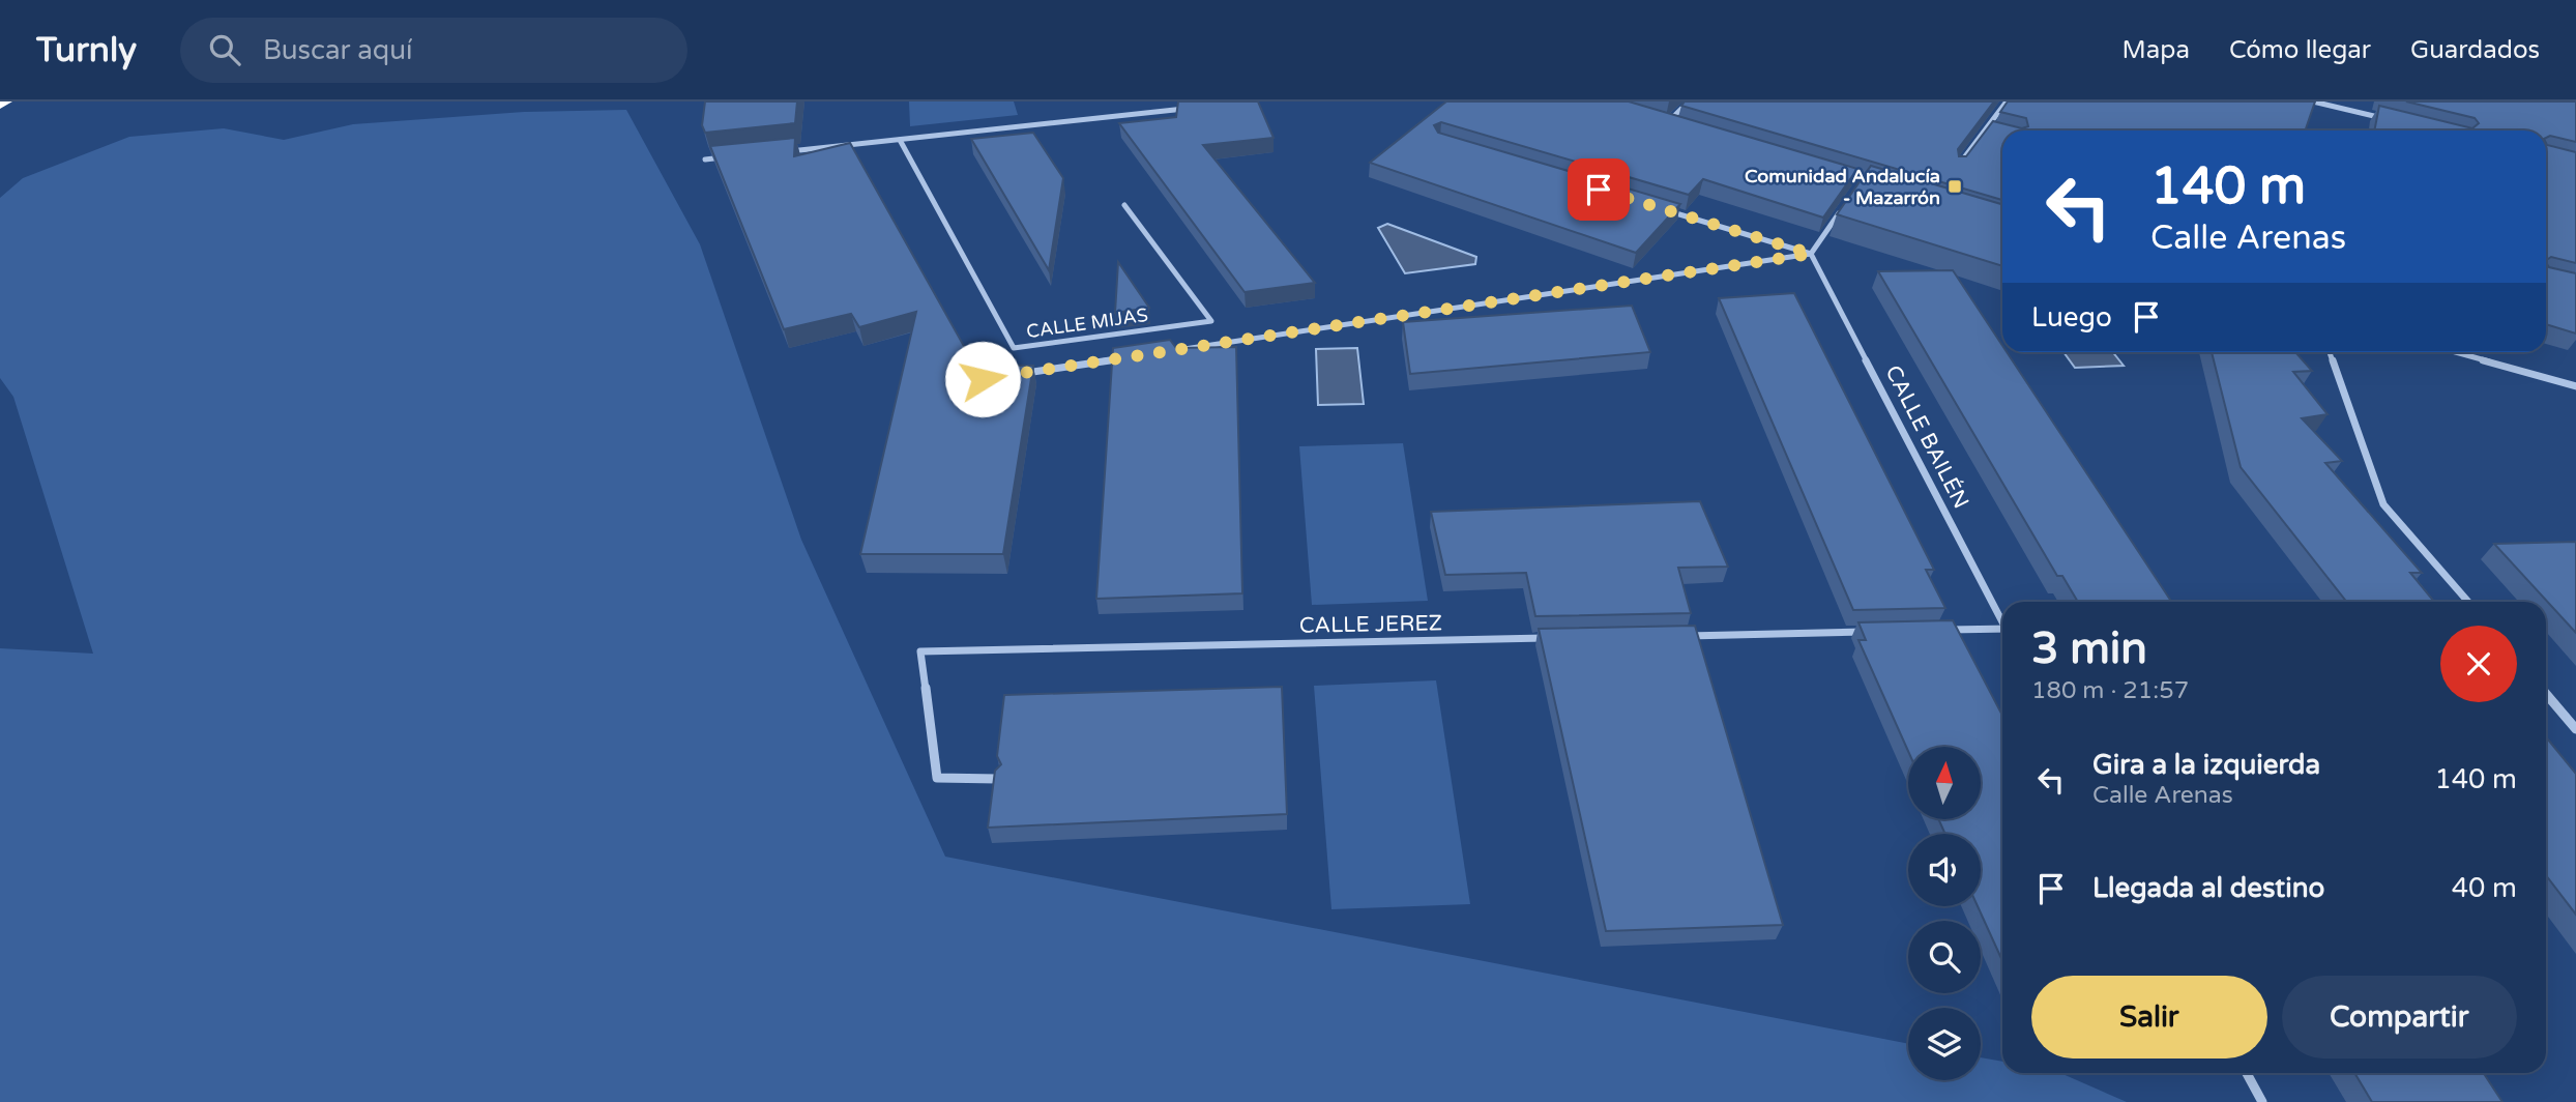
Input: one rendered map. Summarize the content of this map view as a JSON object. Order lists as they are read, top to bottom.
{
  "streets": {
    "street": ["CALLE MIJAS", "CALLE BAILÉN", "CALLE JEREZ"]
  },
  "places": {
    "transit": ["Comunidad Andalucía - Mazarrón"]
  },
  "north": "top",
  "page": {
    "header": "Turnly",
    "search": "Buscar aquí",
    "nav": ["Mapa", "Cómo llegar", "Guardados"],
    "turn": ["140 m", "Calle Arenas"],
    "then": "Luego",
    "heading": ["3 min", "180 m · 21:57"],
    "list": [
      {
        "name": "Gira a la izquierda",
        "note": "Calle Arenas",
        "value": "140 m"
      },
      {
        "name": "Llegada al destino",
        "value": "40 m"
      }
    ],
    "buttons": ["Salir", "Compartir"]
  }
}
